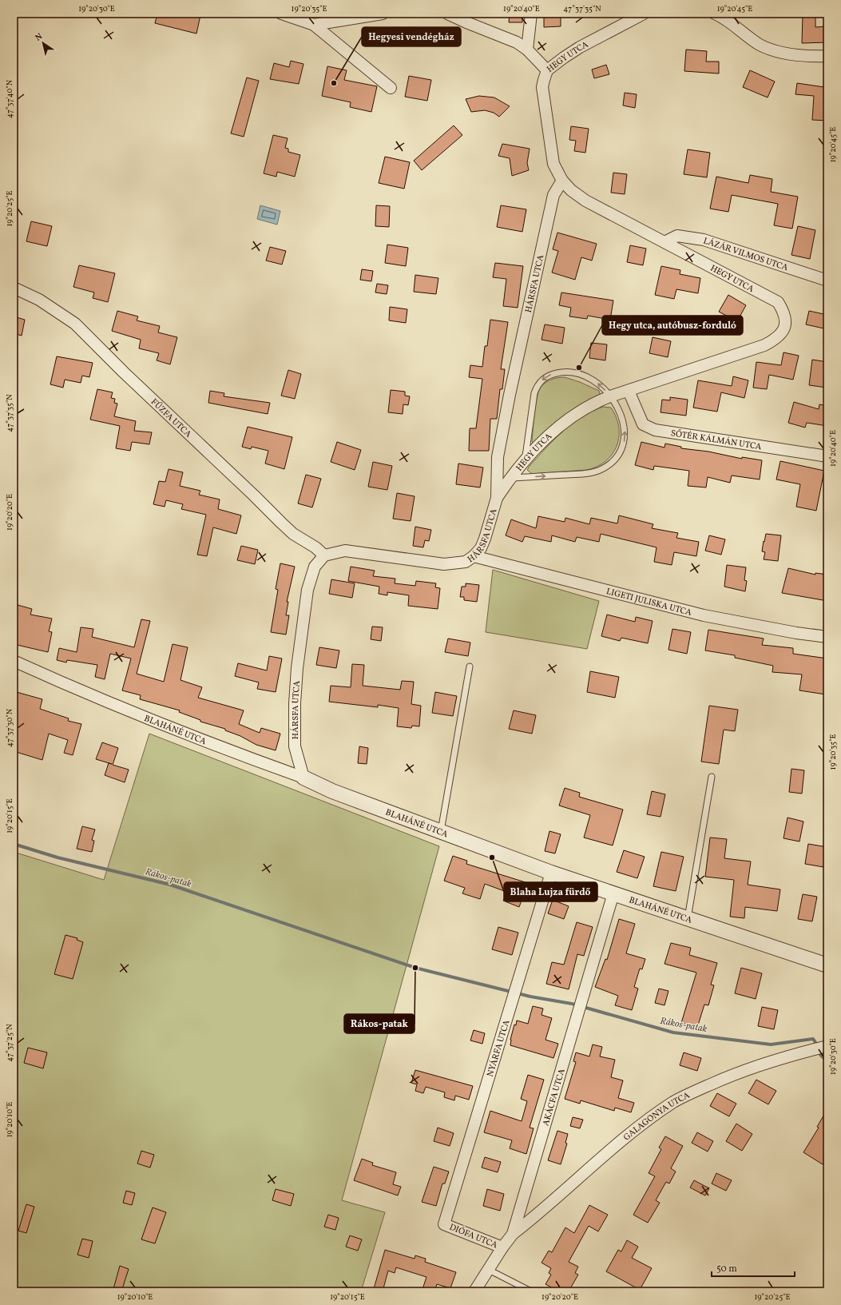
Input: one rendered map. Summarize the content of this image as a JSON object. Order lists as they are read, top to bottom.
{
  "streets": {
    "street": [
      "HEGY UTCA",
      "LÁZÁR VILMOS UTCA",
      "HÁRSFA UTCA",
      "FŰZFA UTCA",
      "SŐTÉR KÁLMÁN UTCA",
      "LIGETI JULISKA UTCA",
      "BLAHÁNÉ UTCA",
      "NYÁRFA UTCA",
      "AKÁCFA UTCA",
      "GALAGONYA UTCA",
      "DIÓFA UTCA"
    ]
  },
  "crossings": [
    ["HEGY UTCA", "LÁZÁR VILMOS UTCA"],
    ["HEGY UTCA", "HÁRSFA UTCA"],
    ["HEGY UTCA", "SŐTÉR KÁLMÁN UTCA"],
    ["HÁRSFA UTCA", "FŰZFA UTCA"],
    ["HÁRSFA UTCA", "LIGETI JULISKA UTCA"],
    ["HÁRSFA UTCA", "BLAHÁNÉ UTCA"],
    ["BLAHÁNÉ UTCA", "NYÁRFA UTCA"],
    ["BLAHÁNÉ UTCA", "AKÁCFA UTCA"],
    ["NYÁRFA UTCA", "DIÓFA UTCA"],
    ["AKÁCFA UTCA", "GALAGONYA UTCA"],
    ["AKÁCFA UTCA", "DIÓFA UTCA"]
  ],
  "water": ["Rákos-patak"],
  "places": [
    "Hegyesi vendégház",
    "Hegy utca, autóbusz-forduló",
    "Blaha Lujza fürdő",
    "Rákos-patak"
  ],
  "scale_bar": "50 m",
  "north": "top left",
  "coordinates": [
    "19°20'30\"E",
    "19°20'35\"E",
    "19°20'40\"E",
    "47°37'35\"N",
    "19°20'45\"E",
    "47°37'40\"N",
    "19°20'25\"E",
    "19°20'20\"E",
    "47°37'30\"N",
    "19°20'15\"E",
    "47°37'25\"N",
    "19°20'10\"E"
  ]
}
